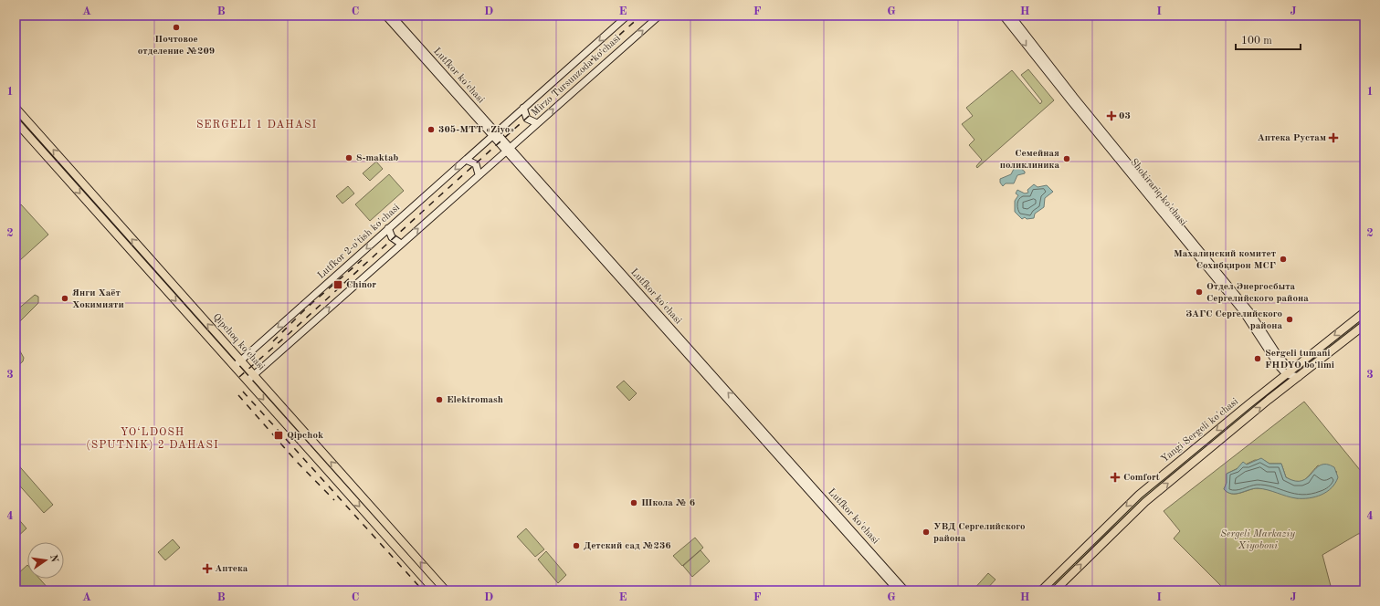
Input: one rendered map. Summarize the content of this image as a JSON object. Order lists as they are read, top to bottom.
{
  "streets": {
    "main road": [
      "Lutfkor ko'chasi",
      "Mirzo Tursunzoda koʻchasi",
      "Shokirariq ko'chasi",
      "Lutfkor 2-o'tish ko'chasi",
      "Qipchoq ko'chasi",
      "Yangi Sergeli ko'chasi"
    ]
  },
  "crossings": [
    ["Lutfkor ko'chasi", "Mirzo Tursunzoda koʻchasi"],
    ["Lutfkor ko'chasi", "Lutfkor 2-o'tish ko'chasi"],
    ["Mirzo Tursunzoda koʻchasi", "Lutfkor 2-o'tish ko'chasi"],
    ["Shokirariq ko'chasi", "Yangi Sergeli ko'chasi"],
    ["Lutfkor 2-o'tish ko'chasi", "Qipchoq ko'chasi"]
  ],
  "districts": ["SERGELI 1 DAHASI", "YO‘LDOSH (SPUTNIK) 2 DAHASI"],
  "parks": ["Sergeli Markaziy Xiyoboni"],
  "places": {
    "other": [
      "Почтовое отделение №209",
      "305-MTT «Ziyo»",
      "8-maktab",
      "Семейная поликлиника",
      "Махалинский комитет Сохибқирон МСГ",
      "Отдел Энергосбыта Сергелийского района",
      "Янги Хаёт Хокимияти",
      "ЗАГС Сергелийского района",
      "Sergeli tumani FHDYO boʻlimi",
      "Elektromash",
      "Школа № 6",
      "УВД Сергелийского района",
      "Детский сад №236"
    ],
    "health": [
      "03",
      "Аптека Рустам",
      "Comfort",
      "Аптека"
    ],
    "transit": ["Chinor", "Qipchok"]
  },
  "scale_bar": "100 m",
  "north": "right",
  "grid": {
    "columns": [
      "A",
      "B",
      "C",
      "D",
      "E",
      "F",
      "G",
      "H",
      "I",
      "J"
    ],
    "rows": [
      "1",
      "2",
      "3",
      "4"
    ]
  }
}
